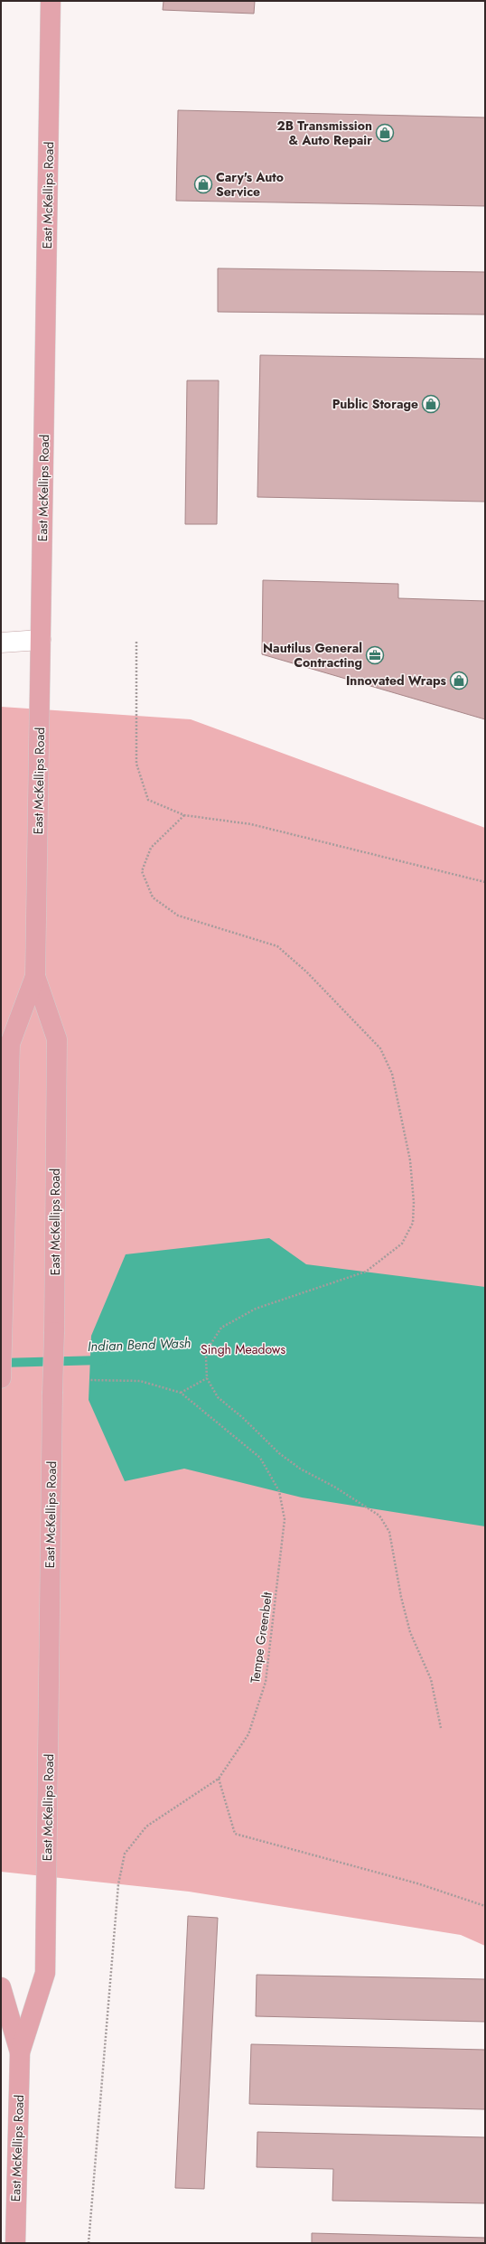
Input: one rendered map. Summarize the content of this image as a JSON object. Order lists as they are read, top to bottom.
{
  "streets": {
    "main road": ["East McKellips Road"],
    "path": ["Tempe Greenbelt"]
  },
  "water": ["Indian Bend Wash"],
  "parks": ["Singh Meadows"],
  "places": {
    "shop": [
      "2B Transmission & Auto Repair",
      "Cary's Auto Service",
      "Public Storage",
      "Innovated Wraps"
    ],
    "office": ["Nautilus General Contracting"]
  }
}
